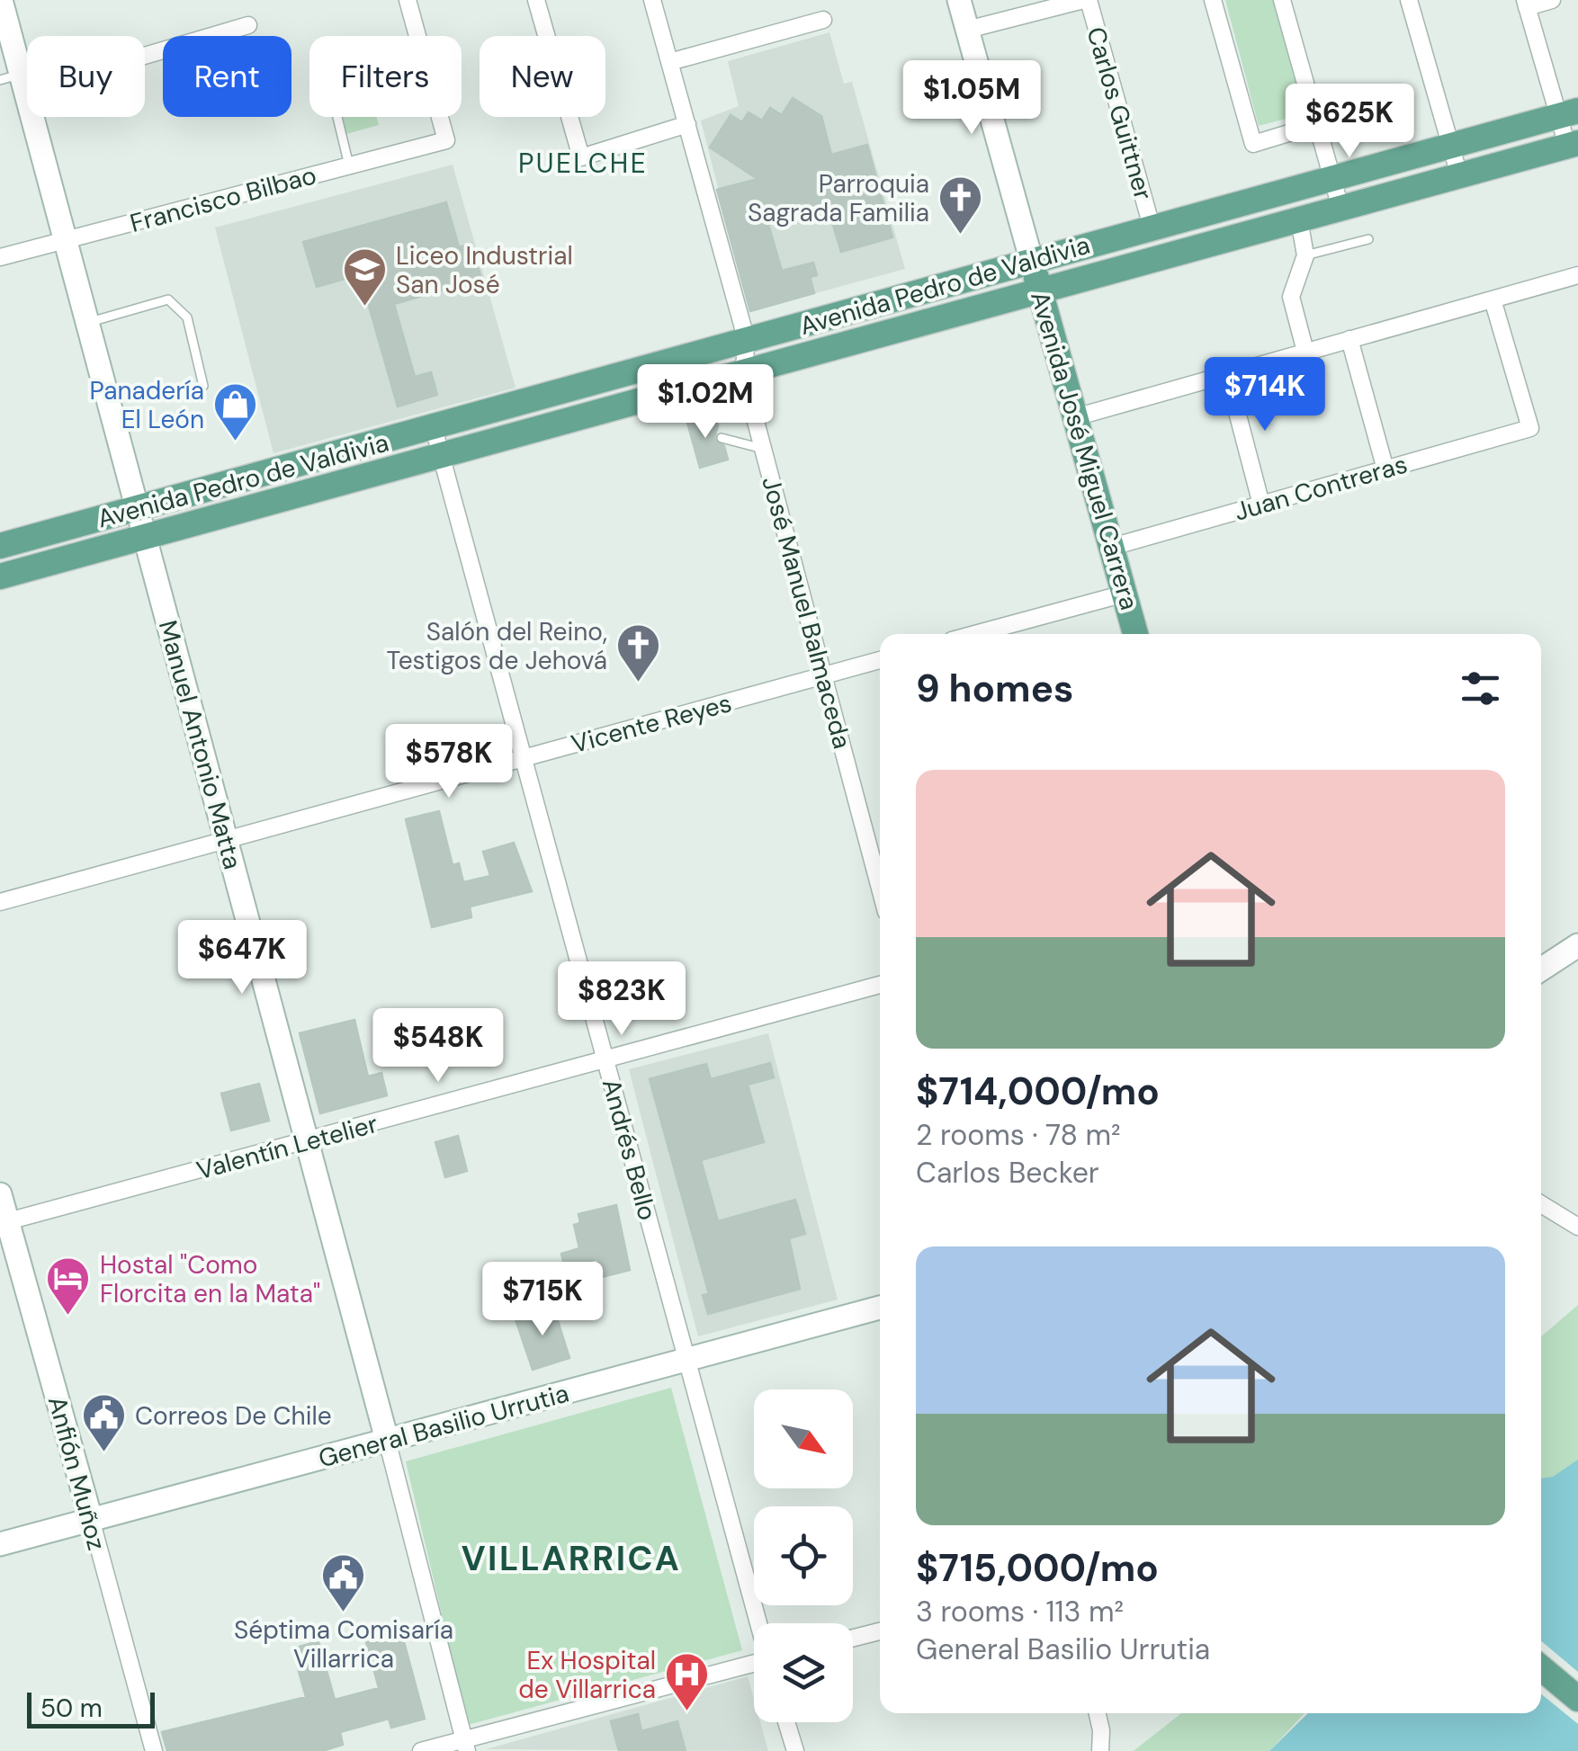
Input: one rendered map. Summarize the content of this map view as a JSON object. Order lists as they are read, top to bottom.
{
  "streets": {
    "main road": ["Avenida Pedro de Valdivia", "Avenida José Miguel Carrera"],
    "street": [
      "Carlos Guittner",
      "Francisco Bilbao",
      "Juan Contreras",
      "José Manuel Balmaceda",
      "Vicente Reyes",
      "Manuel Antonio Matta",
      "Valentín Letelier",
      "Andrés Bello",
      "General Basilio Urrutia",
      "Anfión Muñoz"
    ]
  },
  "crossings": [
    ["Carlos Guittner", "Avenida Pedro de Valdivia"],
    ["Francisco Bilbao", "Manuel Antonio Matta"],
    ["Avenida Pedro de Valdivia", "Avenida José Miguel Carrera"],
    ["Avenida Pedro de Valdivia", "José Manuel Balmaceda"],
    ["Avenida Pedro de Valdivia", "Manuel Antonio Matta"],
    ["Avenida Pedro de Valdivia", "Andrés Bello"],
    ["Avenida José Miguel Carrera", "Juan Contreras"],
    ["José Manuel Balmaceda", "Vicente Reyes"],
    ["Vicente Reyes", "Manuel Antonio Matta"],
    ["Vicente Reyes", "Andrés Bello"],
    ["Manuel Antonio Matta", "Valentín Letelier"],
    ["Manuel Antonio Matta", "General Basilio Urrutia"],
    ["Valentín Letelier", "Andrés Bello"],
    ["Valentín Letelier", "Anfión Muñoz"],
    ["Andrés Bello", "General Basilio Urrutia"],
    ["General Basilio Urrutia", "Anfión Muñoz"]
  ],
  "districts": ["PUELCHE", "VILLARRICA"],
  "places": {
    "church": ["Parroquia Sagrada Familia", "Salón del Reino, Testigos de Jehová"],
    "school or university": ["Liceo Industrial San José"],
    "shop": ["Panadería El León"],
    "hotel": ["Hostal \"Como Florcita en la Mata\""],
    "public building": ["Correos De Chile", "Séptima Comisaría Villarrica"],
    "hospital": ["Ex Hospital de Villarrica"]
  },
  "scale_bar": "50 m",
  "north": "bottom right",
  "page": {
    "chip": [
      "Buy",
      "Rent",
      "Filters",
      "New"
    ],
    "price": [
      "$1.05M",
      "$625K",
      "$714K",
      "$1.02M",
      "$578K",
      "$647K",
      "$823K",
      "$548K",
      "$715K"
    ],
    "heading": "9 homes",
    "list": [
      {
        "name": "$714,000/mo",
        "note": "2 rooms · 78 m² · Carlos Becker"
      },
      {
        "name": "$715,000/mo",
        "note": "3 rooms · 113 m² · General Basilio Urrutia"
      }
    ],
    "scale": "50 m"
  }
}
